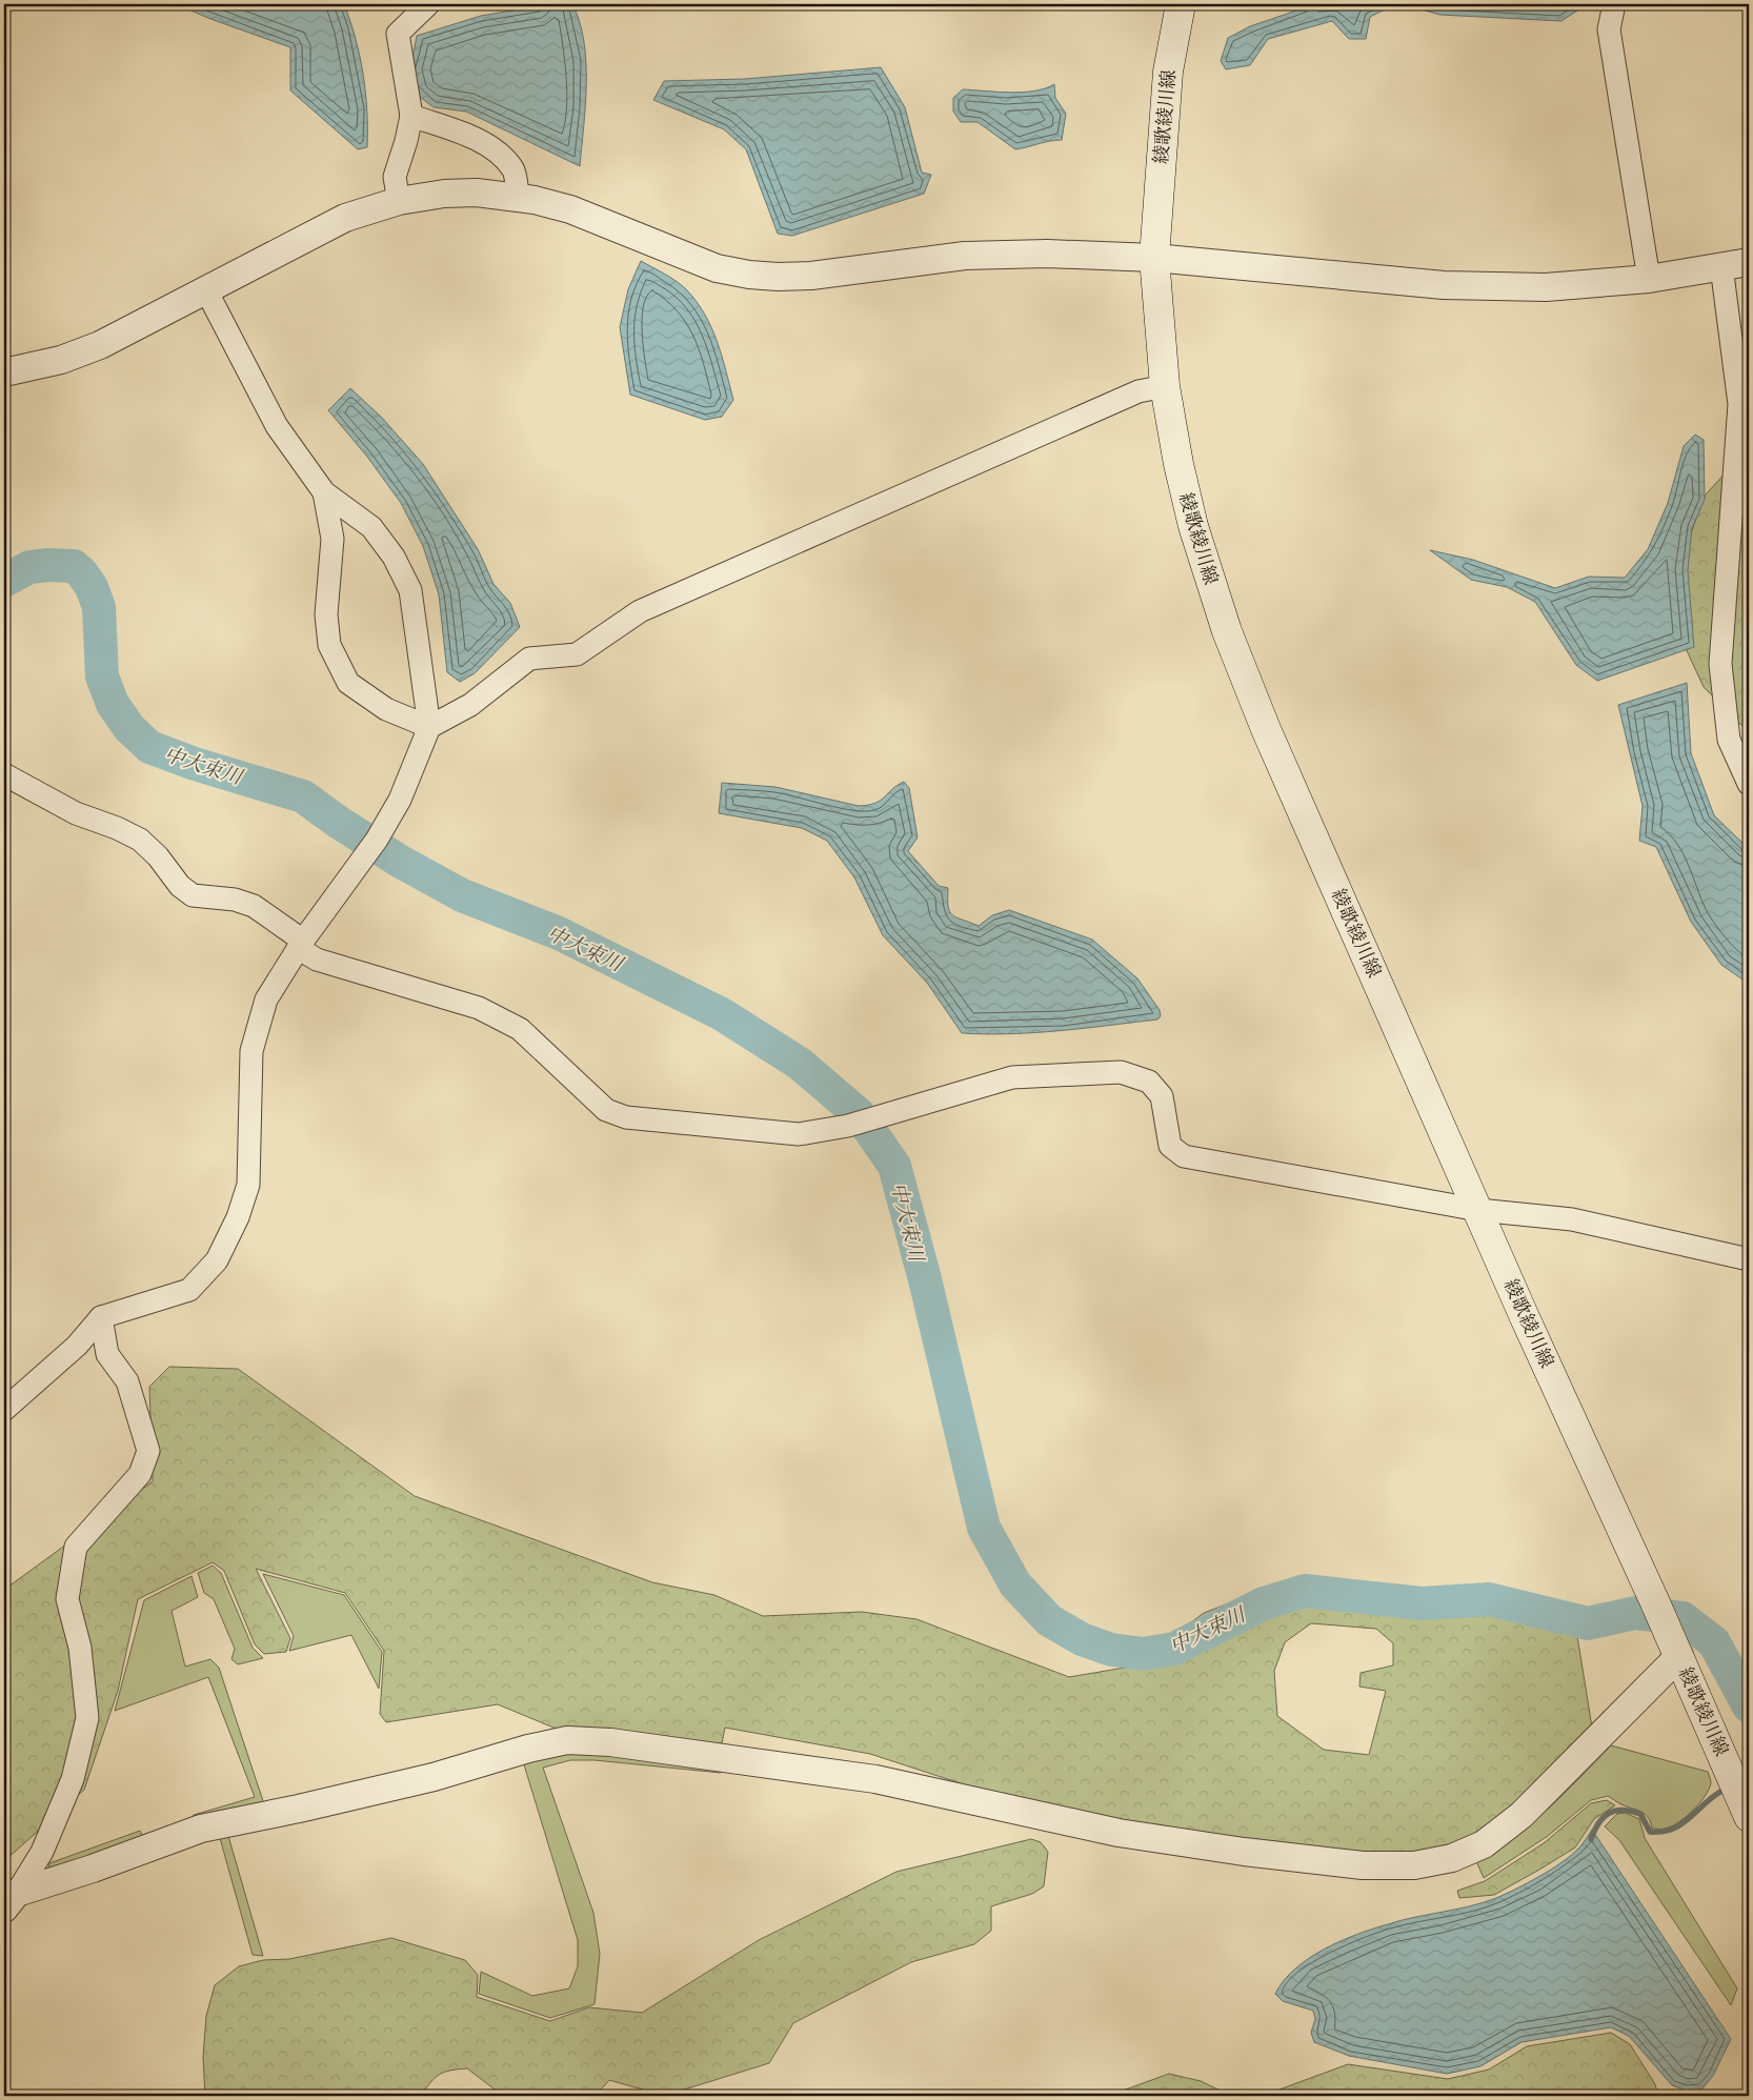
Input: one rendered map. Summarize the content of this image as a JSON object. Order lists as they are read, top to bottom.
{
  "streets": {
    "main road": ["綾歌綾川線"]
  },
  "water": ["中大束川"]
}
